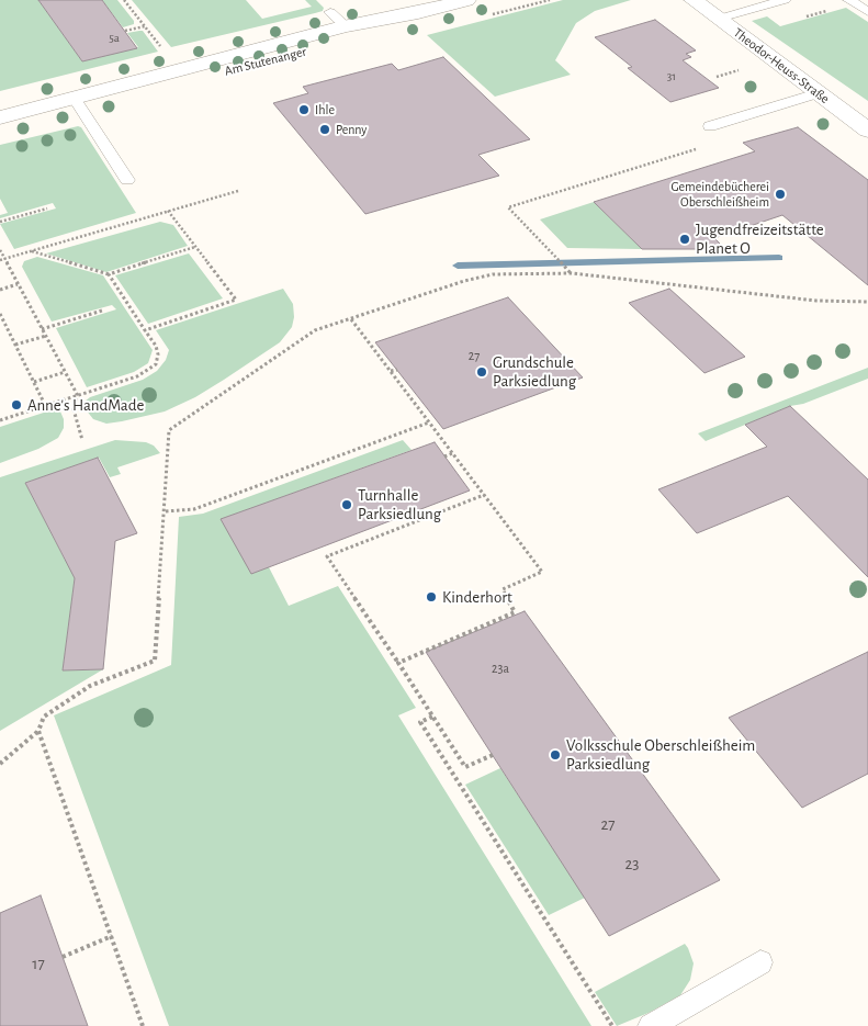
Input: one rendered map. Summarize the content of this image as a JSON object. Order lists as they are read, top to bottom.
{
  "streets": {
    "street": ["Am Stutenanger", "Theodor-Heuss-Straße"]
  },
  "places": [
    "Ihle",
    "Penny",
    "Gemeindebücherei Oberschleißheim",
    "Jugendfreizeitstätte Planet O",
    "Grundschule Parksiedlung",
    "Anne's HandMade",
    "Turnhalle Parksiedlung",
    "Kinderhort",
    "Volksschule Oberschleißheim Parksiedlung"
  ],
  "house_numbers": [
    "5a",
    "31",
    "27",
    "23a",
    "27",
    "23",
    "17"
  ]
}
